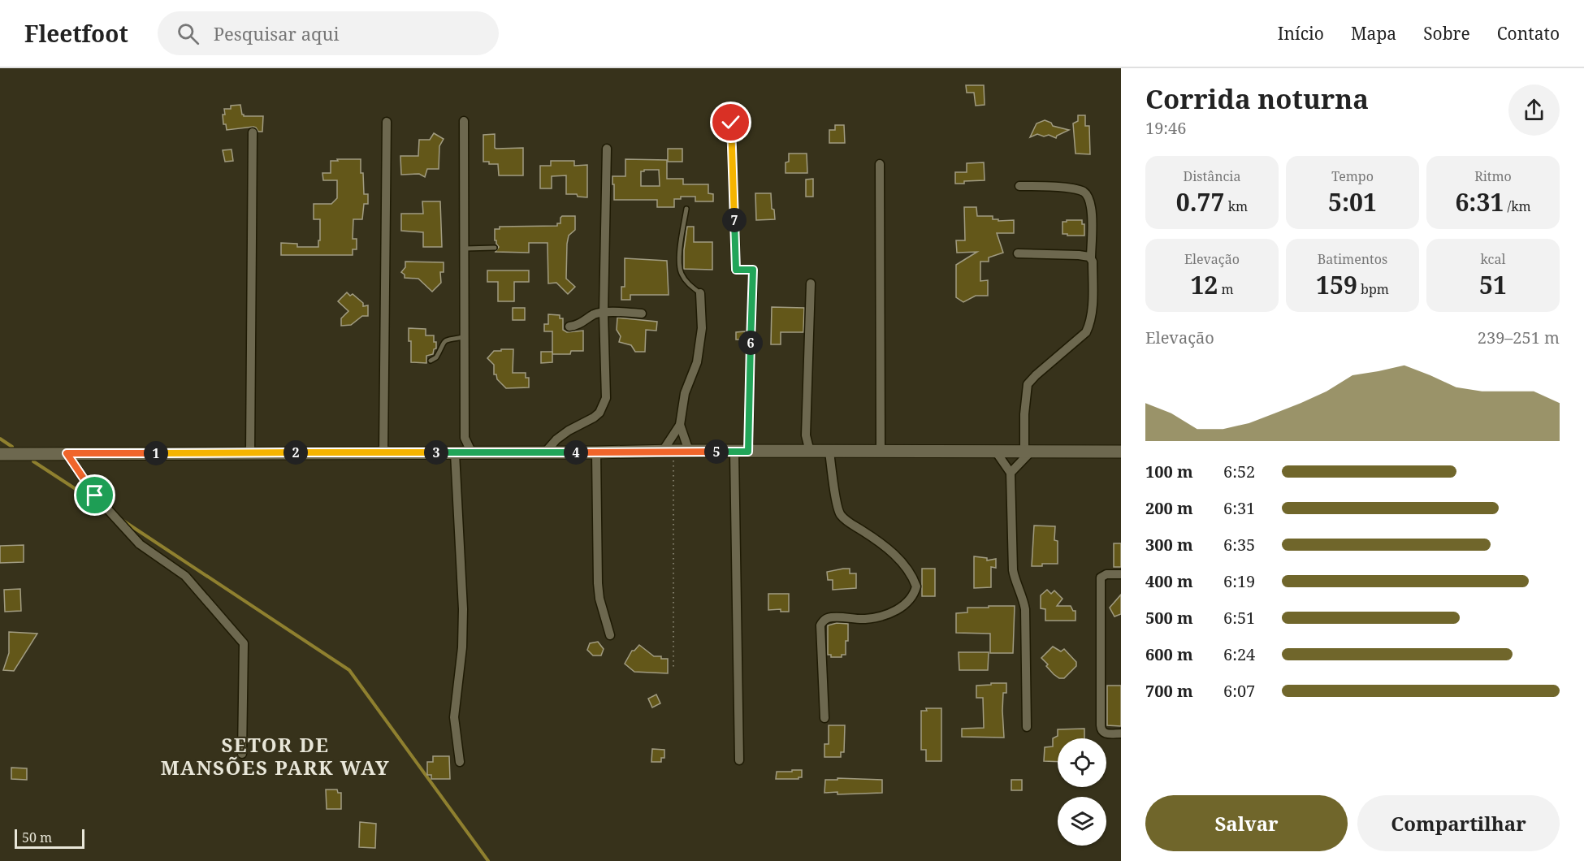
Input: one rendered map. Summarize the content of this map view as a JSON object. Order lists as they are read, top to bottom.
{
  "districts": ["SETOR DE MANSÕES PARK WAY"],
  "scale_bar": "50 m",
  "page": {
    "header": "Fleetfoot",
    "search": "Pesquisar aqui",
    "nav": [
      "Início",
      "Mapa",
      "Sobre",
      "Contato"
    ],
    "heading": ["Corrida noturna", "19:46"],
    "stats": [
      ["Distância", "0.77 km"],
      ["Tempo", "5:01"],
      ["Ritmo", "6:31 /km"],
      ["Elevação", "12 m"],
      ["Batimentos", "159 bpm"],
      ["kcal", "51"]
    ],
    "pins": [
      "7",
      "6",
      "5",
      "2",
      "3",
      "4",
      "1"
    ],
    "chart": ["Elevação", "239–251 m"],
    "list": [
      {
        "name": "100 m",
        "note": "6:52"
      },
      {
        "name": "200 m",
        "note": "6:31"
      },
      {
        "name": "300 m",
        "note": "6:35"
      },
      {
        "name": "400 m",
        "note": "6:19"
      },
      {
        "name": "500 m",
        "note": "6:51"
      },
      {
        "name": "600 m",
        "note": "6:24"
      },
      {
        "name": "700 m",
        "note": "6:07"
      }
    ],
    "buttons": ["Salvar", "Compartilhar"],
    "scale": "50 m"
  }
}
